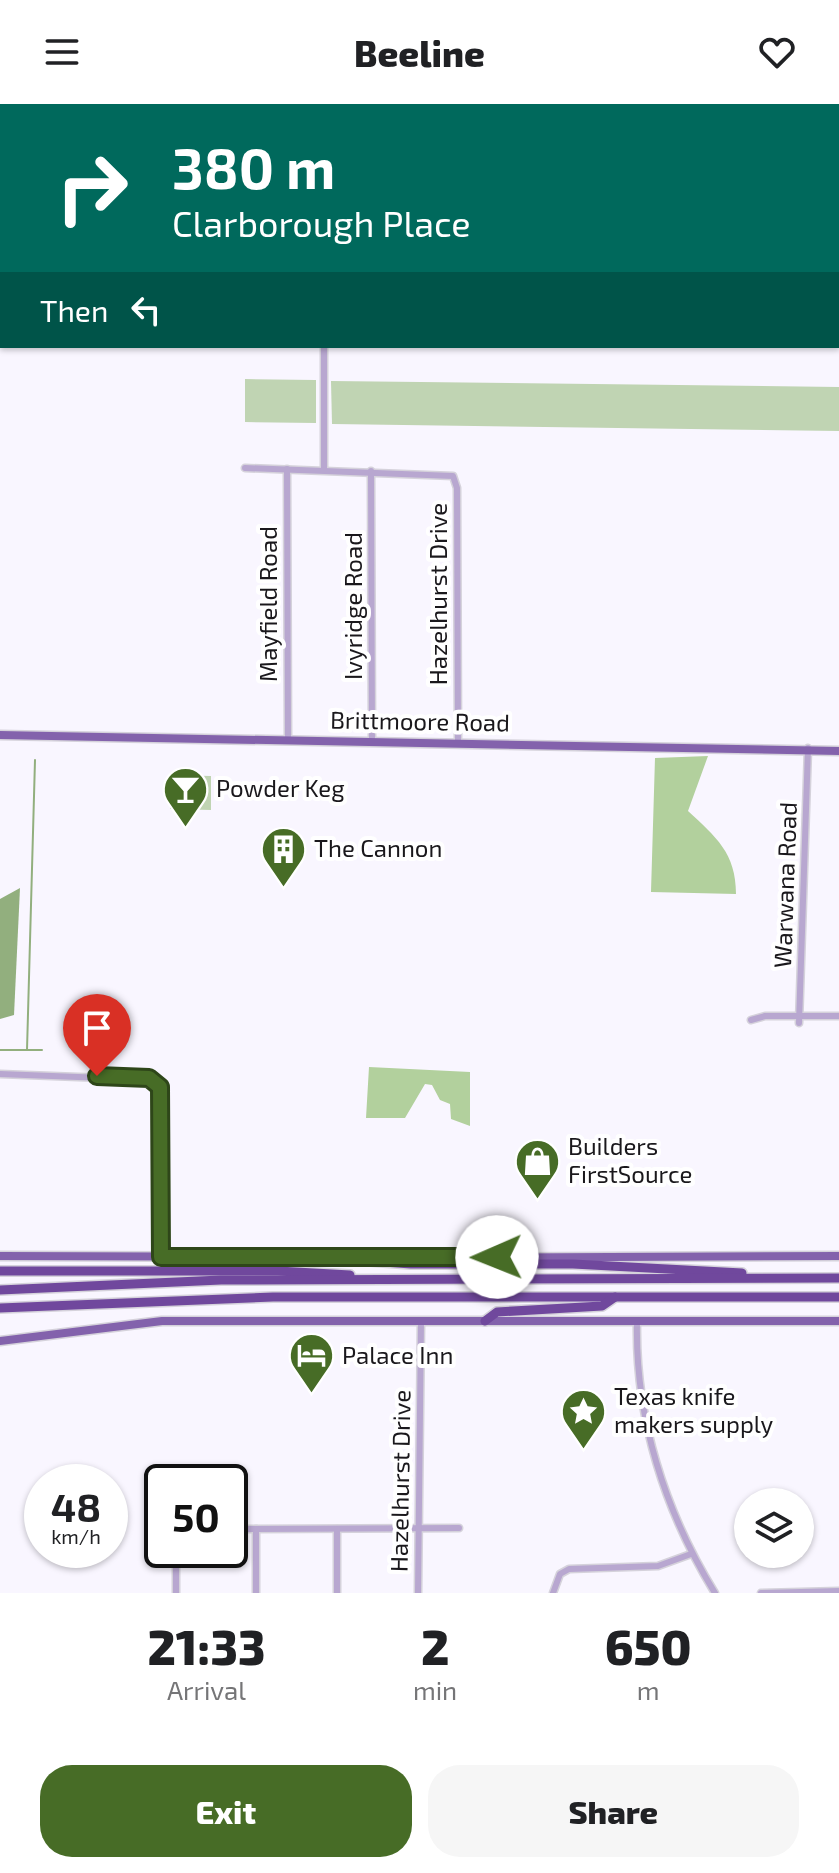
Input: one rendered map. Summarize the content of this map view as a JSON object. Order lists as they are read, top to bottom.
{
  "streets": {
    "main road": ["Brittmoore Road"],
    "street": [
      "Hazelhurst Drive",
      "Mayfield Road",
      "Ivyridge Road",
      "Warwana Road"
    ]
  },
  "crossings": [
    ["Hazelhurst Drive", "Ivyridge Road"],
    ["Hazelhurst Drive", "Brittmoore Road"],
    ["Mayfield Road", "Brittmoore Road"],
    ["Ivyridge Road", "Brittmoore Road"],
    ["Brittmoore Road", "Warwana Road"]
  ],
  "places": {
    "bar": ["Powder Keg"],
    "building": ["The Cannon"],
    "shop": ["Builders FirstSource"],
    "hotel": ["Palace Inn"],
    "place": ["Texas knife makers supply"]
  },
  "page": {
    "header": "Beeline",
    "turn": ["380 m", "Clarborough Place"],
    "then": "Then",
    "speed": "48 km/h",
    "limit": "50",
    "eta": [
      "21:33",
      "Arrival",
      "2",
      "min",
      "650",
      "m"
    ],
    "buttons": ["Exit", "Share"]
  }
}
